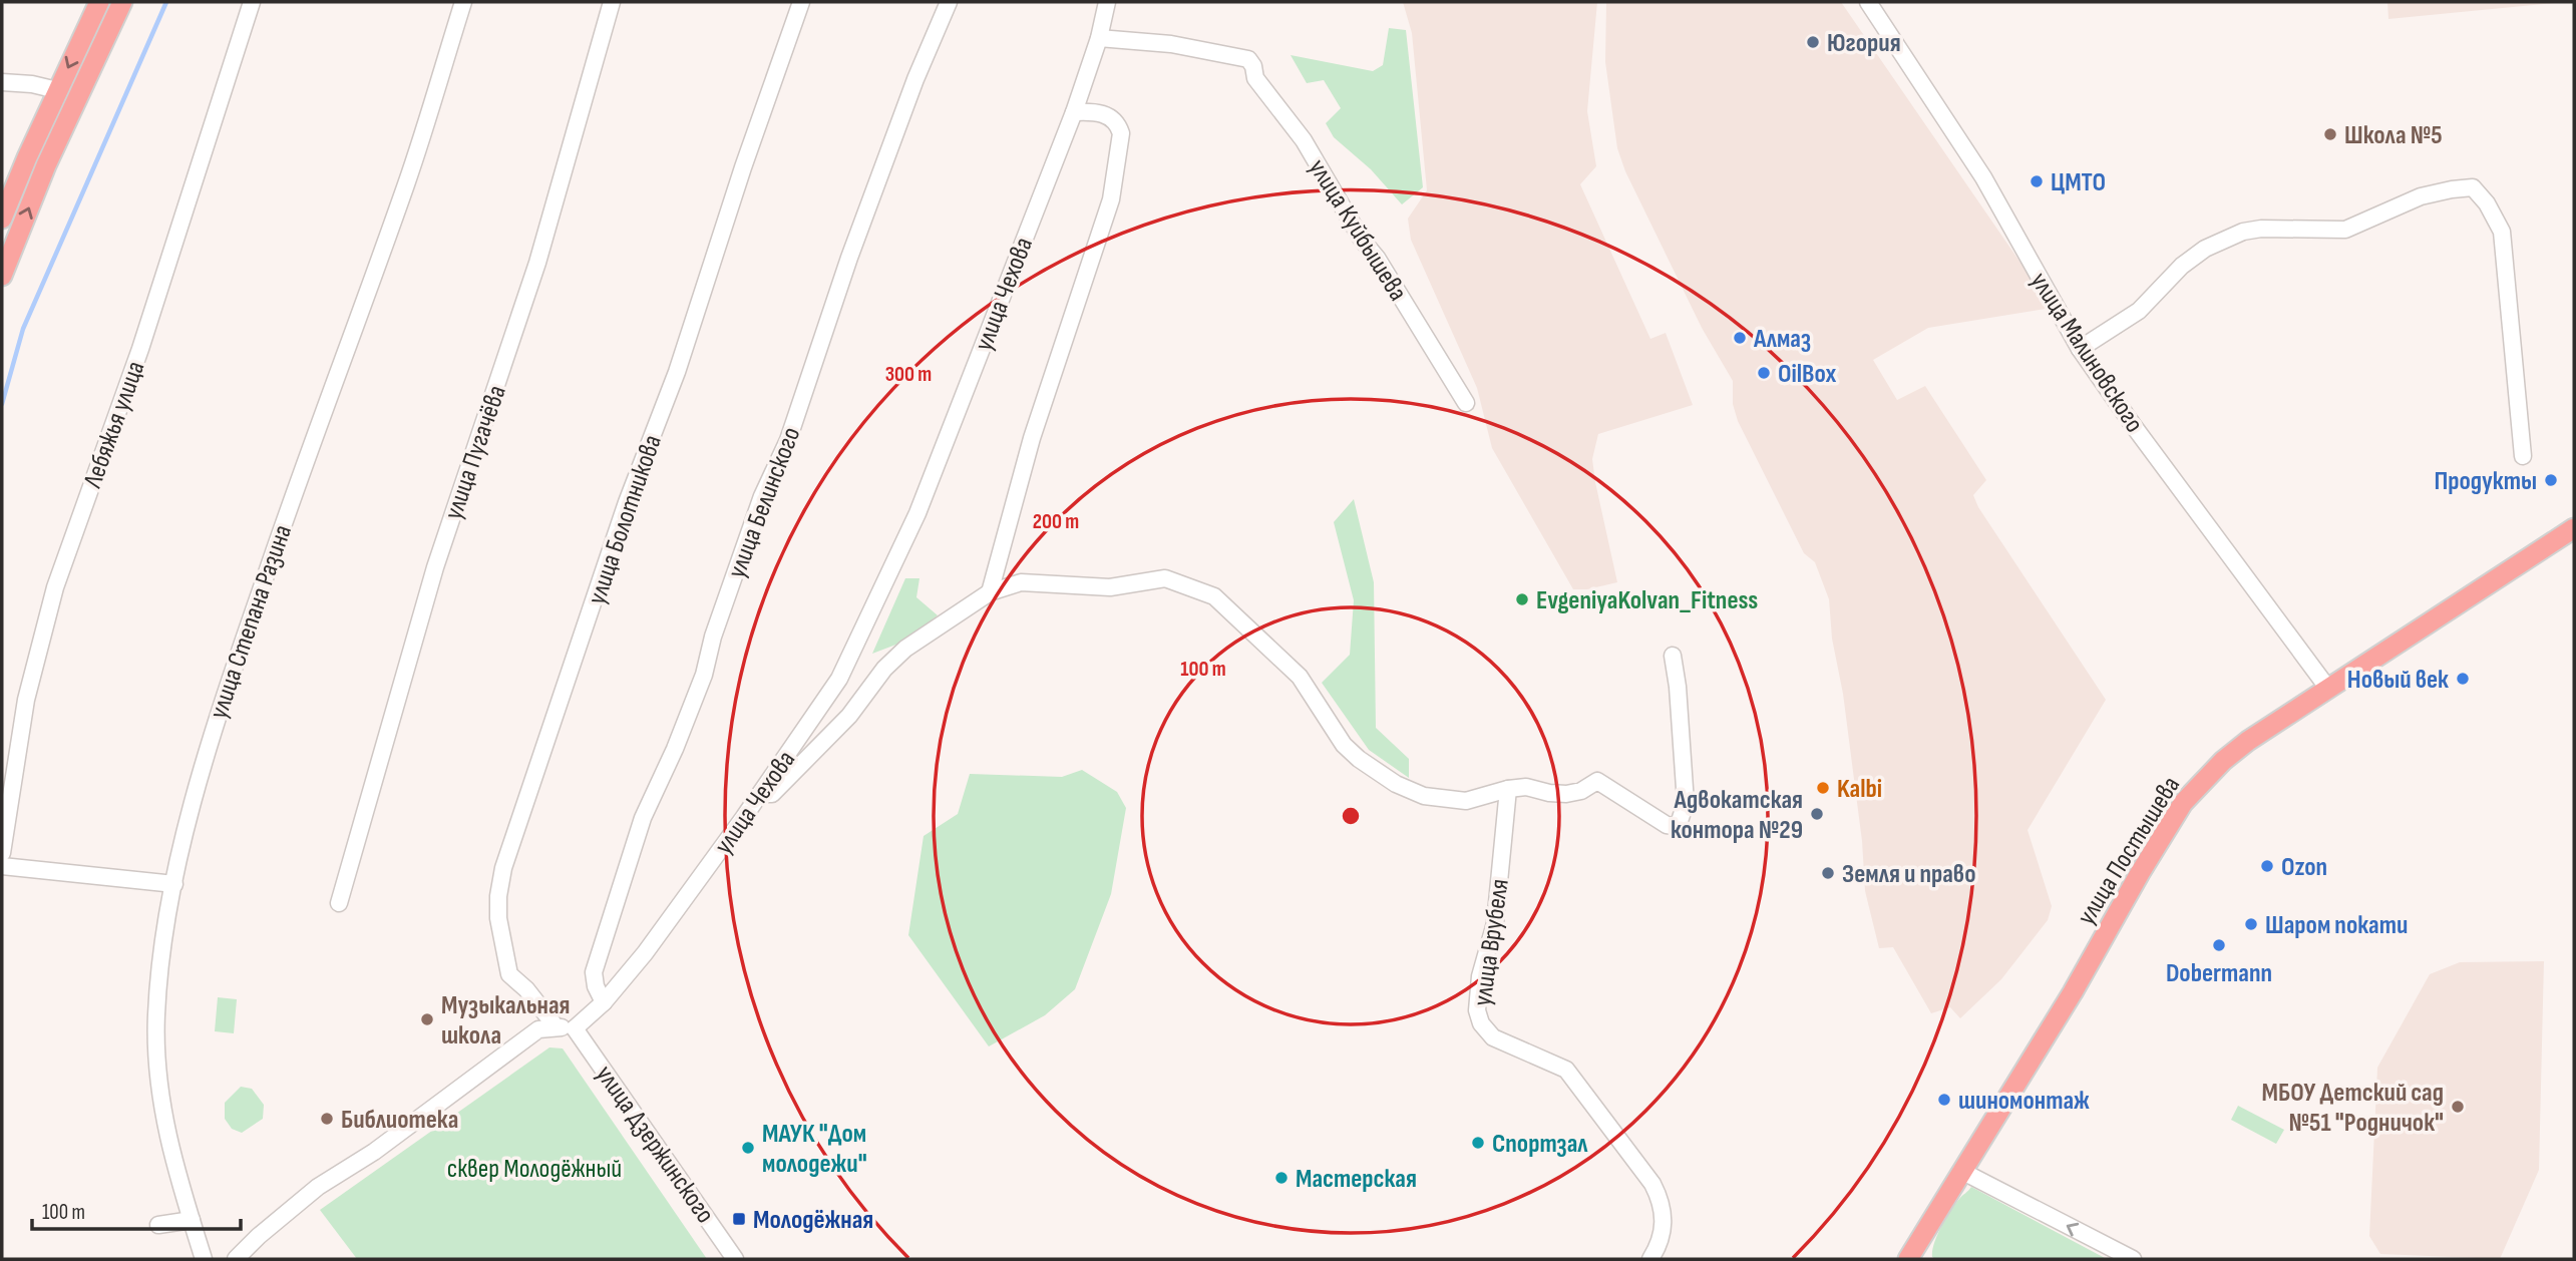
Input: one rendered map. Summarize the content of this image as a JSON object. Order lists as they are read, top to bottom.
{
  "streets": {
    "main road": ["улица Постышева"],
    "street": [
      "улица Куйбышева",
      "улица Чехова",
      "улица Малиновского",
      "Лебяжья улица",
      "улица Пугачёва",
      "улица Белинского",
      "улица Болотникова",
      "улица Степана Разина",
      "улица Врубеля",
      "улица Дзержинского"
    ]
  },
  "crossings": [
    ["улица Куйбышева", "улица Чехова"],
    ["улица Чехова", "улица Белинского"],
    ["улица Чехова", "улица Дзержинского"],
    ["улица Малиновского", "улица Постышева"]
  ],
  "parks": ["сквер Молодёжный"],
  "places": {
    "other": [
      "Югория",
      "Школа №5",
      "ЦМТО",
      "Алмаз",
      "OilBox",
      "Продукты",
      "EvgeniyaKolvan_Fitness",
      "Новый век",
      "Kalbi",
      "Адвокатская контора №29",
      "Ozon",
      "Земля и право",
      "Шаром покати",
      "Dobermann",
      "Музыкальная школа",
      "шиномонтаж",
      "МБОУ Детский сад №51 \"Родничок\"",
      "Библиотека",
      "Спортзал",
      "МАУК \"Дом молодежи\"",
      "Мастерская"
    ],
    "transit": ["Молодёжная"]
  },
  "scale_bar": "100 m",
  "rings": ["300 m", "200 m", "100 m"]
}
